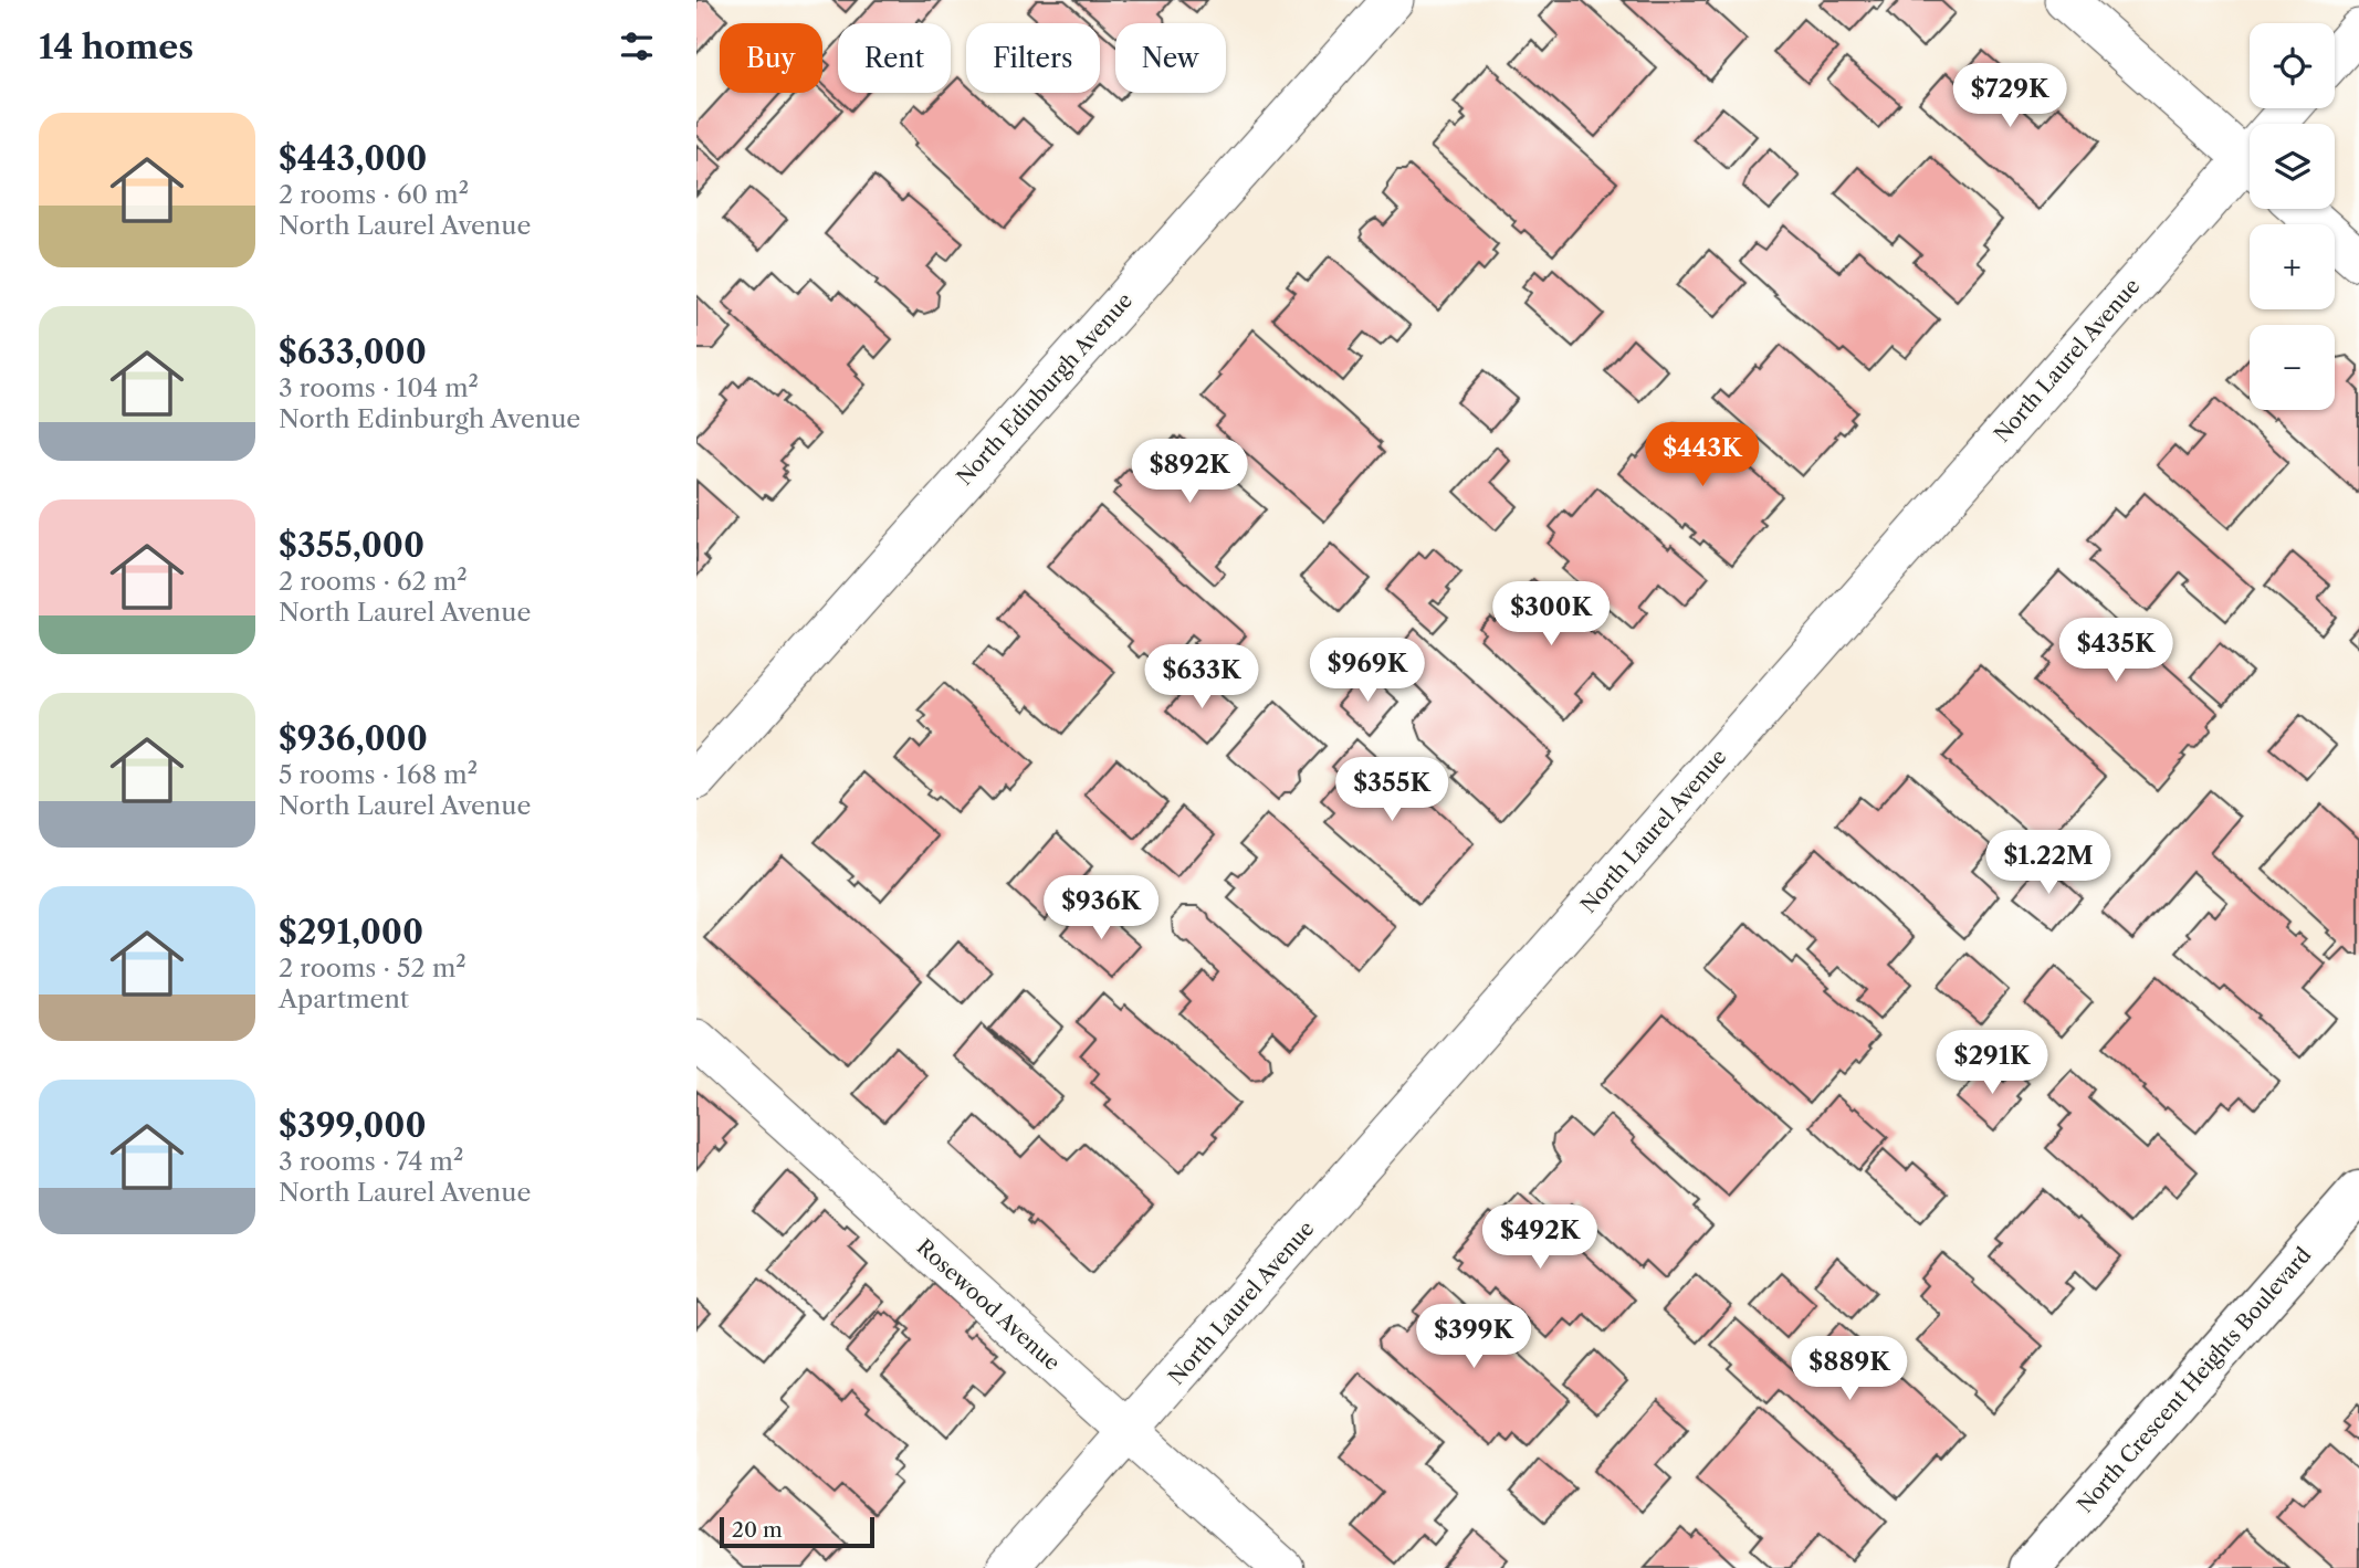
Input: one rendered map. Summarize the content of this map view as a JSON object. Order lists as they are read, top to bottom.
{
  "streets": {
    "street": [
      "North Laurel Avenue",
      "North Edinburgh Avenue",
      "Rosewood Avenue",
      "North Crescent Heights Boulevard"
    ]
  },
  "crossings": [
    ["North Laurel Avenue", "Rosewood Avenue"]
  ],
  "scale_bar": "20 m",
  "page": {
    "heading": "14 homes",
    "map_buttons": ["+", "−"],
    "chip": [
      "Buy",
      "Rent",
      "Filters",
      "New"
    ],
    "price": [
      "$729K",
      "$443K",
      "$892K",
      "$300K",
      "$435K",
      "$969K",
      "$633K",
      "$355K",
      "$1.22M",
      "$936K",
      "$291K",
      "$492K",
      "$399K",
      "$889K"
    ],
    "list": [
      {
        "name": "$443,000",
        "note": "2 rooms · 60 m² · North Laurel Avenue"
      },
      {
        "name": "$633,000",
        "note": "3 rooms · 104 m² · North Edinburgh Avenue"
      },
      {
        "name": "$355,000",
        "note": "2 rooms · 62 m² · North Laurel Avenue"
      },
      {
        "name": "$936,000",
        "note": "5 rooms · 168 m² · North Laurel Avenue"
      },
      {
        "name": "$291,000",
        "note": "2 rooms · 52 m² · Apartment"
      },
      {
        "name": "$399,000",
        "note": "3 rooms · 74 m² · North Laurel Avenue"
      }
    ],
    "scale": "20 m"
  }
}
